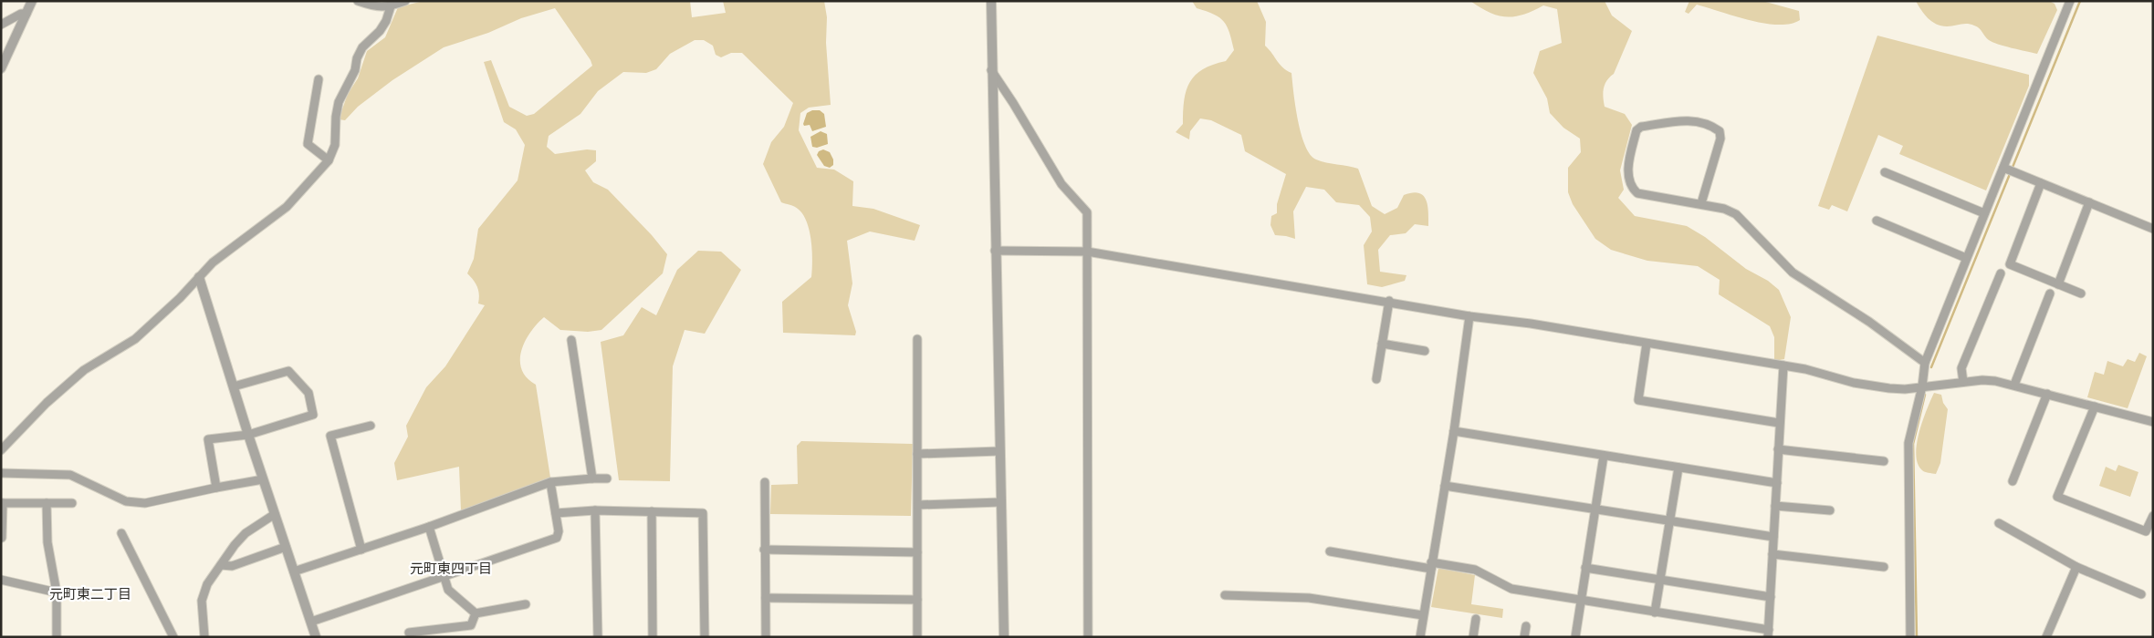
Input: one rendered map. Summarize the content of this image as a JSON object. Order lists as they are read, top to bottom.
{
  "districts": ["元町東四丁目", "元町東二丁目"]
}
